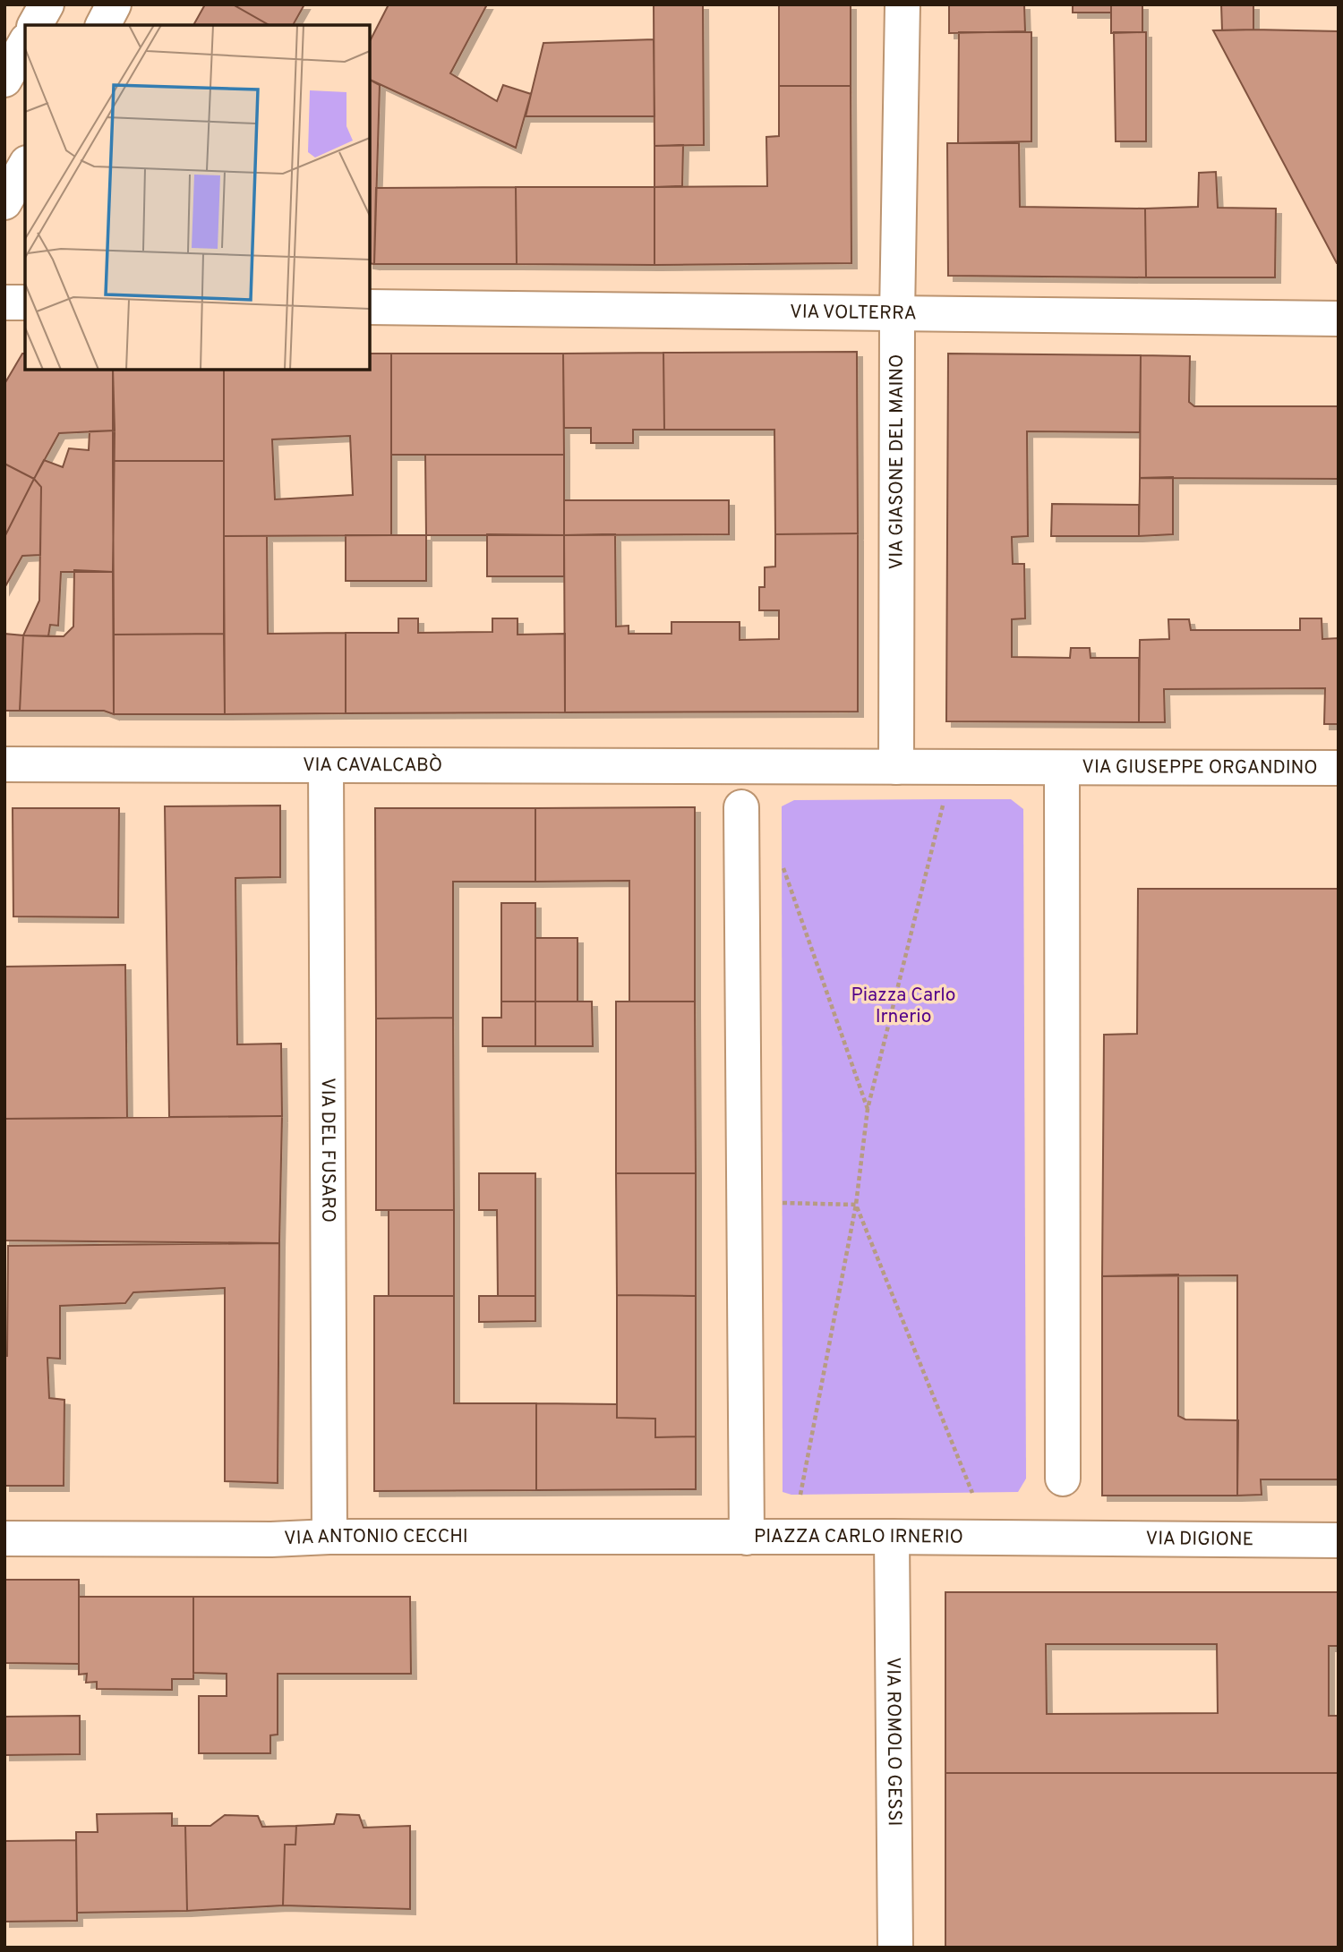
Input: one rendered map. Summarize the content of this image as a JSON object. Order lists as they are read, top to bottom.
{
  "streets": {
    "street": [
      "VIA VOLTERRA",
      "VIA GIASONE DEL MAINO",
      "VIA CAVALCABÒ",
      "VIA GIUSEPPE ORGANDINO",
      "VIA DEL FUSARO",
      "PIAZZA CARLO IRNERIO",
      "VIA ANTONIO CECCHI",
      "VIA DIGIONE",
      "VIA ROMOLO GESSI"
    ]
  },
  "crossings": [
    ["VIA VOLTERRA", "VIA GIASONE DEL MAINO"],
    ["VIA GIASONE DEL MAINO", "VIA CAVALCABÒ"],
    ["VIA CAVALCABÒ", "VIA DEL FUSARO"],
    ["VIA DEL FUSARO", "VIA ANTONIO CECCHI"],
    ["PIAZZA CARLO IRNERIO", "VIA ANTONIO CECCHI"],
    ["PIAZZA CARLO IRNERIO", "VIA DIGIONE"],
    ["PIAZZA CARLO IRNERIO", "VIA ROMOLO GESSI"]
  ],
  "parks": ["Piazza Carlo Irnerio"]
}
